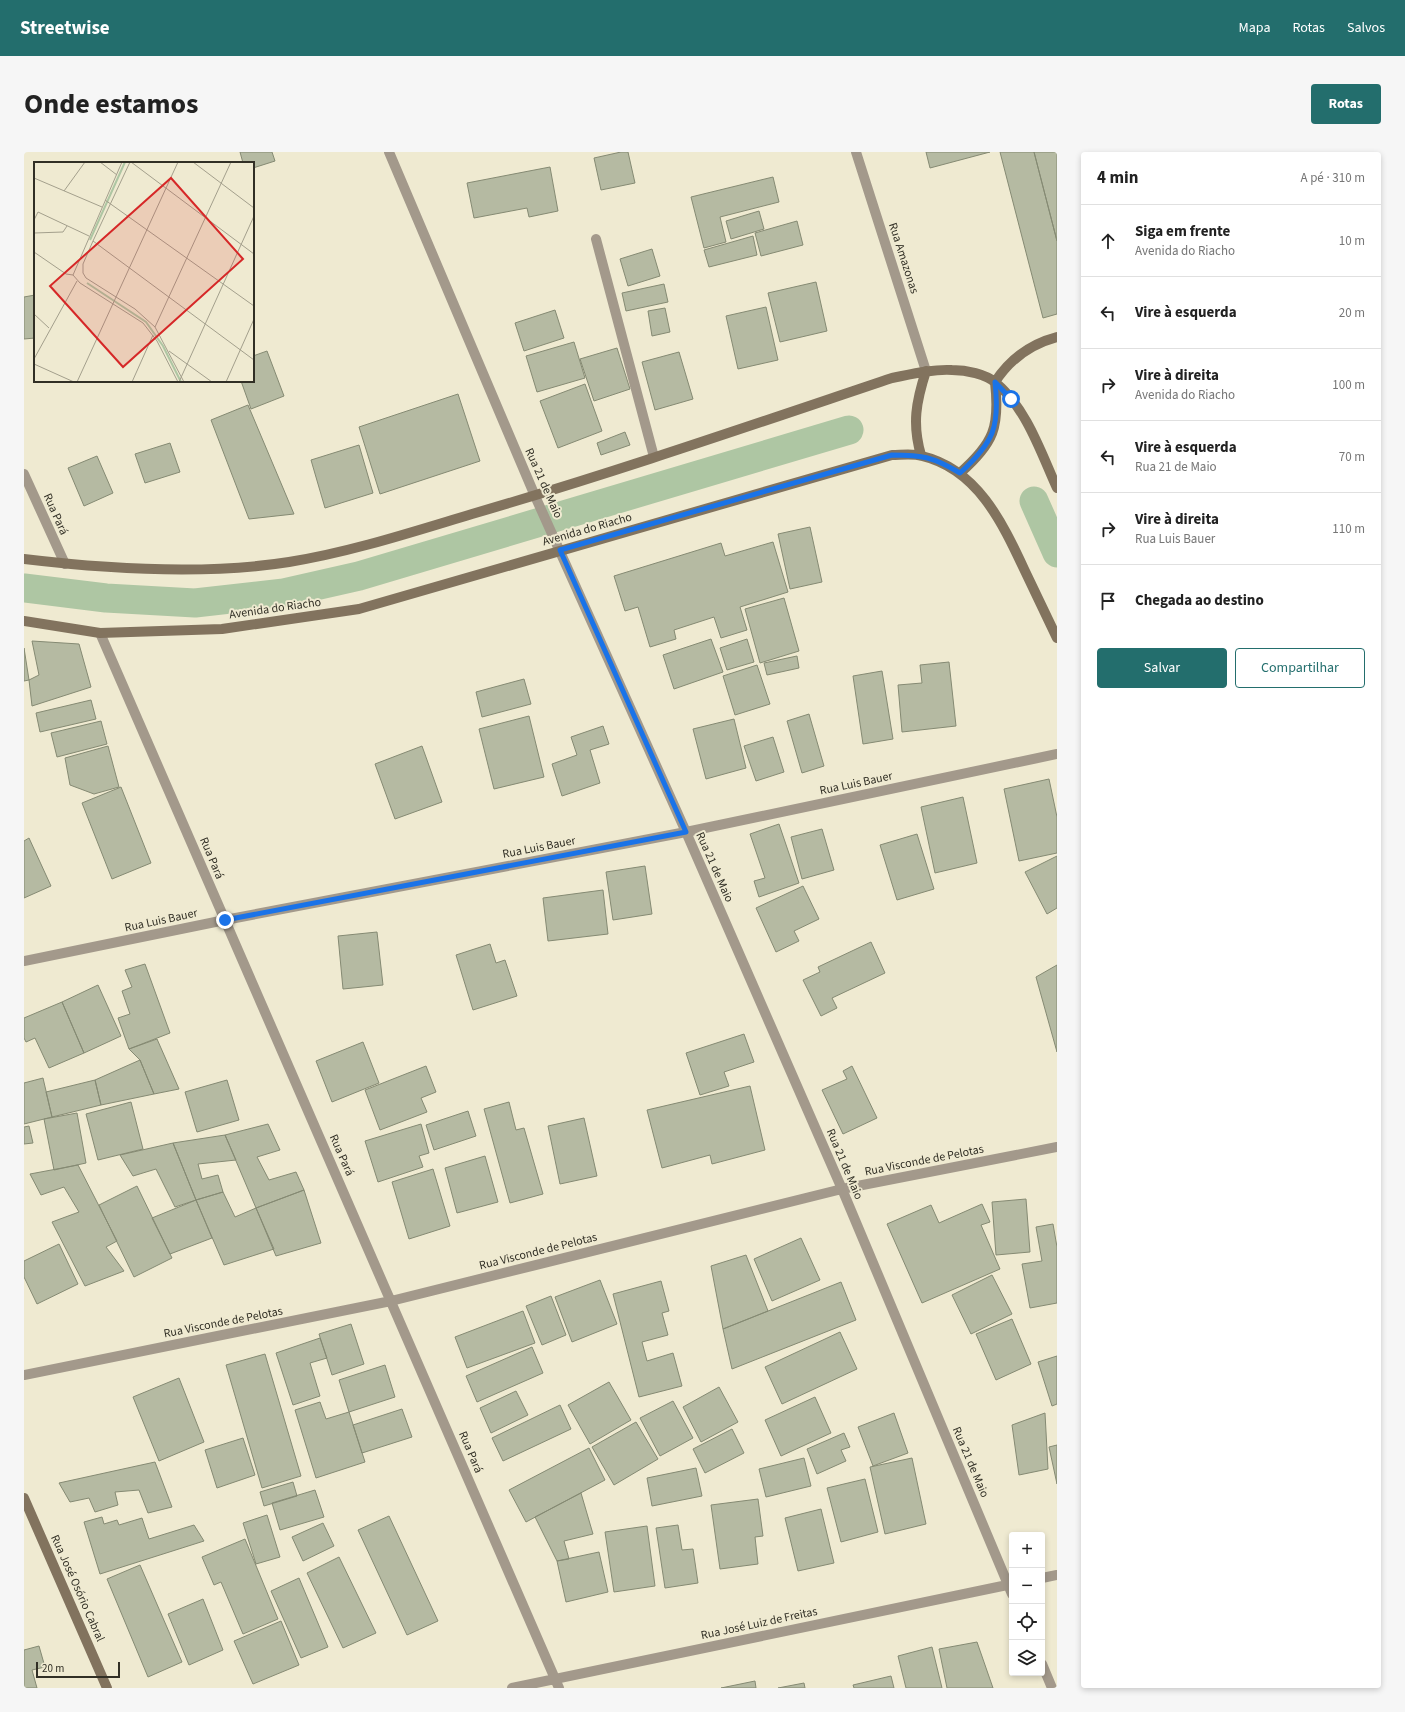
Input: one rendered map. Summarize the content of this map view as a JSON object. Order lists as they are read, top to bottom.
{
  "streets": {
    "main road": ["Avenida do Riacho", "Rua José Osório Cabral"],
    "street": [
      "Rua Amazonas",
      "Rua 21 de Maio",
      "Rua Pará",
      "Rua Luis Bauer",
      "Rua Visconde de Pelotas",
      "Rua José Luiz de Freitas"
    ]
  },
  "crossings": [
    ["Rua Amazonas", "Avenida do Riacho"],
    ["Rua 21 de Maio", "Avenida do Riacho"],
    ["Rua 21 de Maio", "Rua Luis Bauer"],
    ["Rua 21 de Maio", "Rua Visconde de Pelotas"],
    ["Rua Pará", "Avenida do Riacho"],
    ["Rua Pará", "Rua Luis Bauer"],
    ["Rua Pará", "Rua Visconde de Pelotas"],
    ["Rua Pará", "Rua José Luiz de Freitas"]
  ],
  "scale_bar": "20 m",
  "page": {
    "header": "Streetwise",
    "nav": ["Mapa", "Rotas", "Salvos"],
    "title": "Onde estamos",
    "buttons": [
      "Rotas",
      ["Salvar", "Compartilhar"]
    ],
    "heading": ["4 min", "A pé · 310 m"],
    "list": [
      ["Siga em frente", "Avenida do Riacho", "10 m"],
      ["Vire à esquerda", "20 m"],
      ["Vire à direita", "Avenida do Riacho", "100 m"],
      ["Vire à esquerda", "Rua 21 de Maio", "70 m"],
      ["Vire à direita", "Rua Luis Bauer", "110 m"],
      "Chegada ao destino"
    ],
    "map_buttons": ["+", "−"],
    "scale": "20 m"
  }
}
